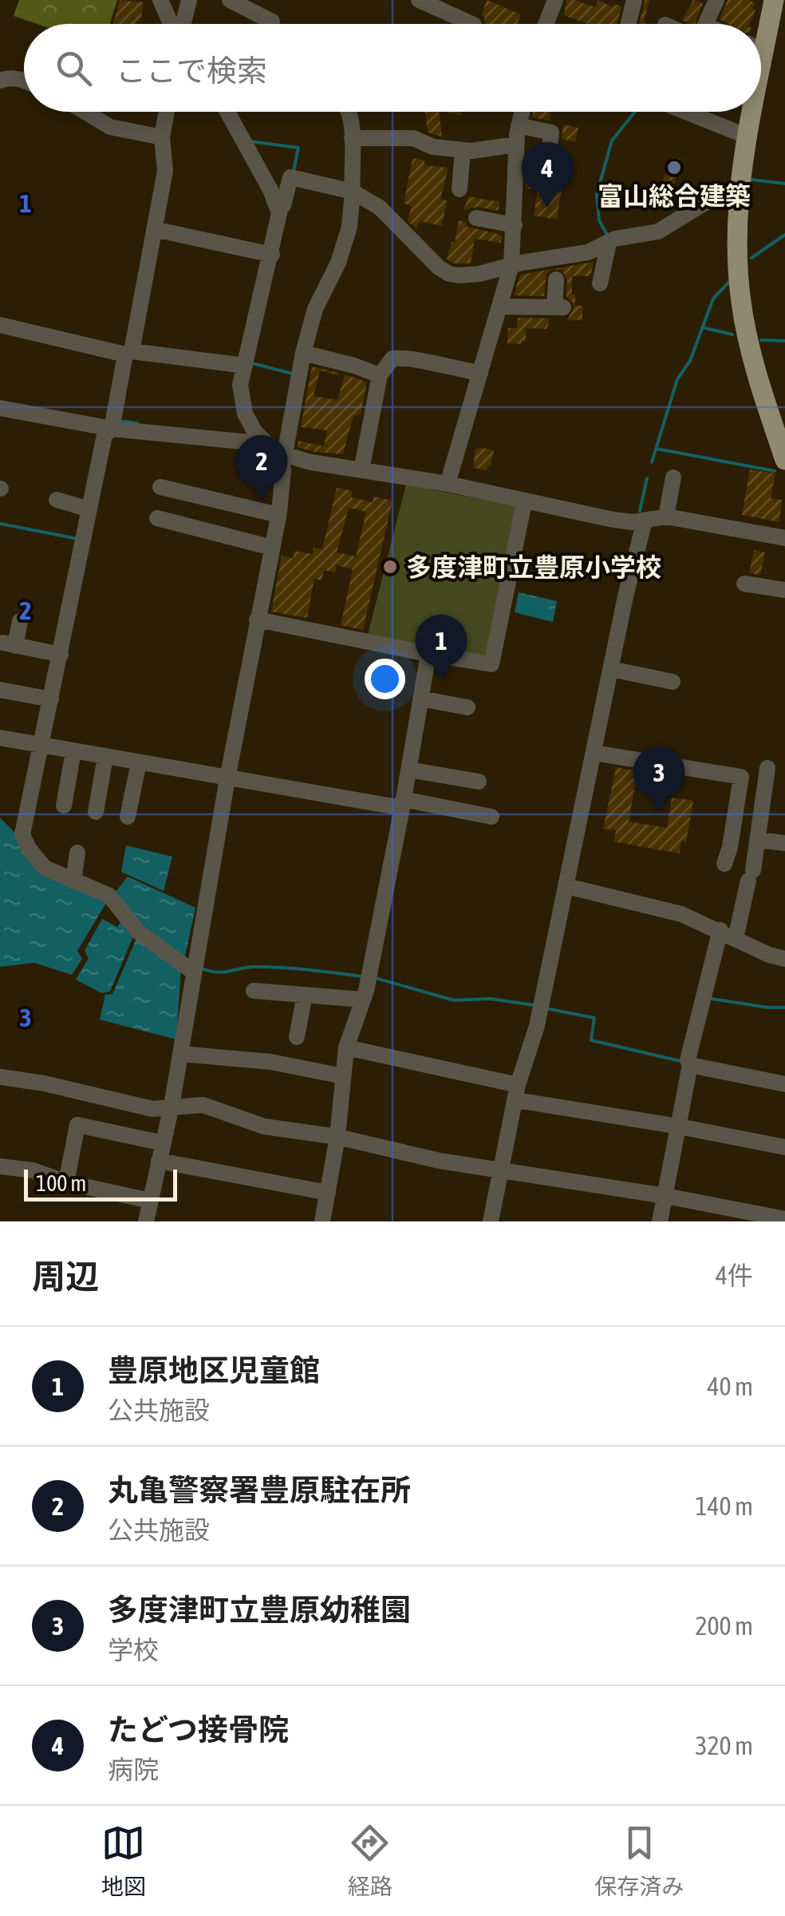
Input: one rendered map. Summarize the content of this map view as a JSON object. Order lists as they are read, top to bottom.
{
  "places": ["富山総合建築", "多度津町立豊原小学校"],
  "scale_bar": "100 m",
  "page": {
    "search": "ここで検索",
    "pins": [
      "4",
      "2",
      "1",
      "3"
    ],
    "scale": "100 m",
    "heading": ["周辺", "4件"],
    "list": [
      {
        "mark": "1",
        "name": "豊原地区児童館",
        "note": "公共施設",
        "value": "40 m"
      },
      {
        "mark": "2",
        "name": "丸亀警察署豊原駐在所",
        "note": "公共施設",
        "value": "140 m"
      },
      {
        "mark": "3",
        "name": "多度津町立豊原幼稚園",
        "note": "学校",
        "value": "200 m"
      },
      {
        "mark": "4",
        "name": "たどつ接骨院",
        "note": "病院",
        "value": "320 m"
      }
    ],
    "nav": ["地図", "経路", "保存済み"]
  },
  "grid": {
    "rows": ["1", "2", "3"]
  }
}
